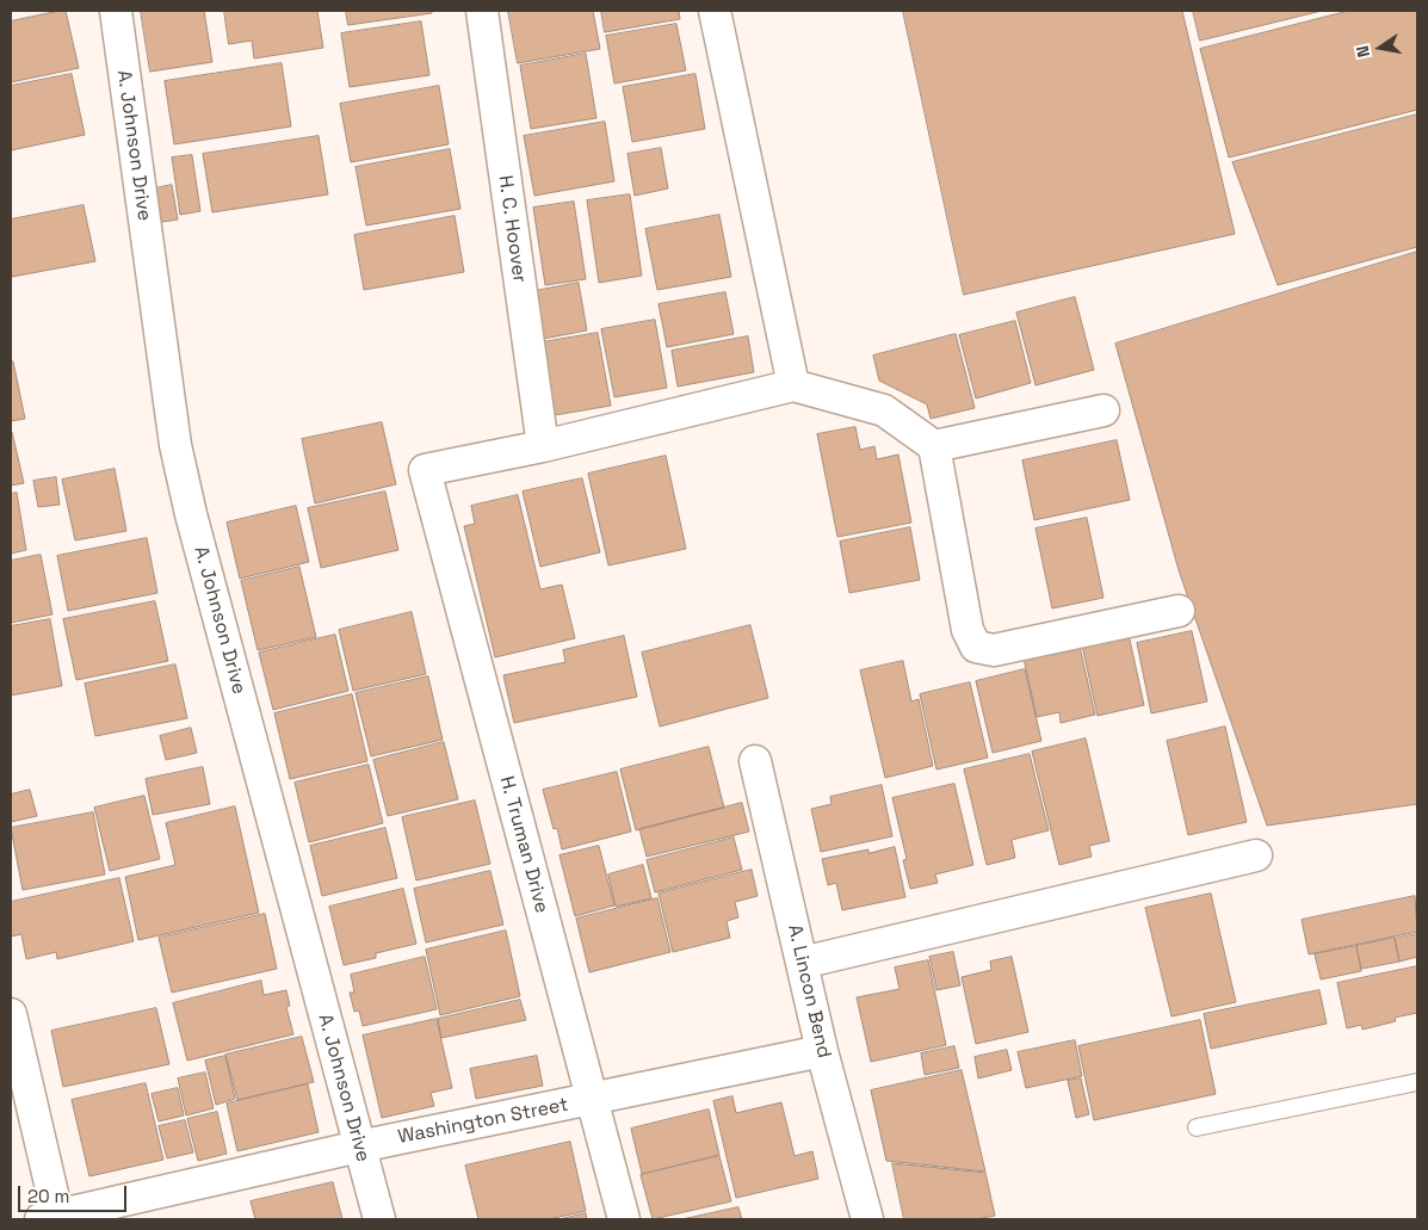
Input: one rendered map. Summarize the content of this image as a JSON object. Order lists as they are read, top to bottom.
{
  "streets": {
    "street": [
      "A. Johnson Drive",
      "H. C. Hoover",
      "H. Truman Drive",
      "A. Lincon Bend",
      "Washington Street"
    ]
  },
  "crossings": [
    ["A. Johnson Drive", "Washington Street"],
    ["H. C. Hoover", "H. Truman Drive"],
    ["H. Truman Drive", "Washington Street"],
    ["A. Lincon Bend", "Washington Street"]
  ],
  "scale_bar": "20 m",
  "north": "left"
}
